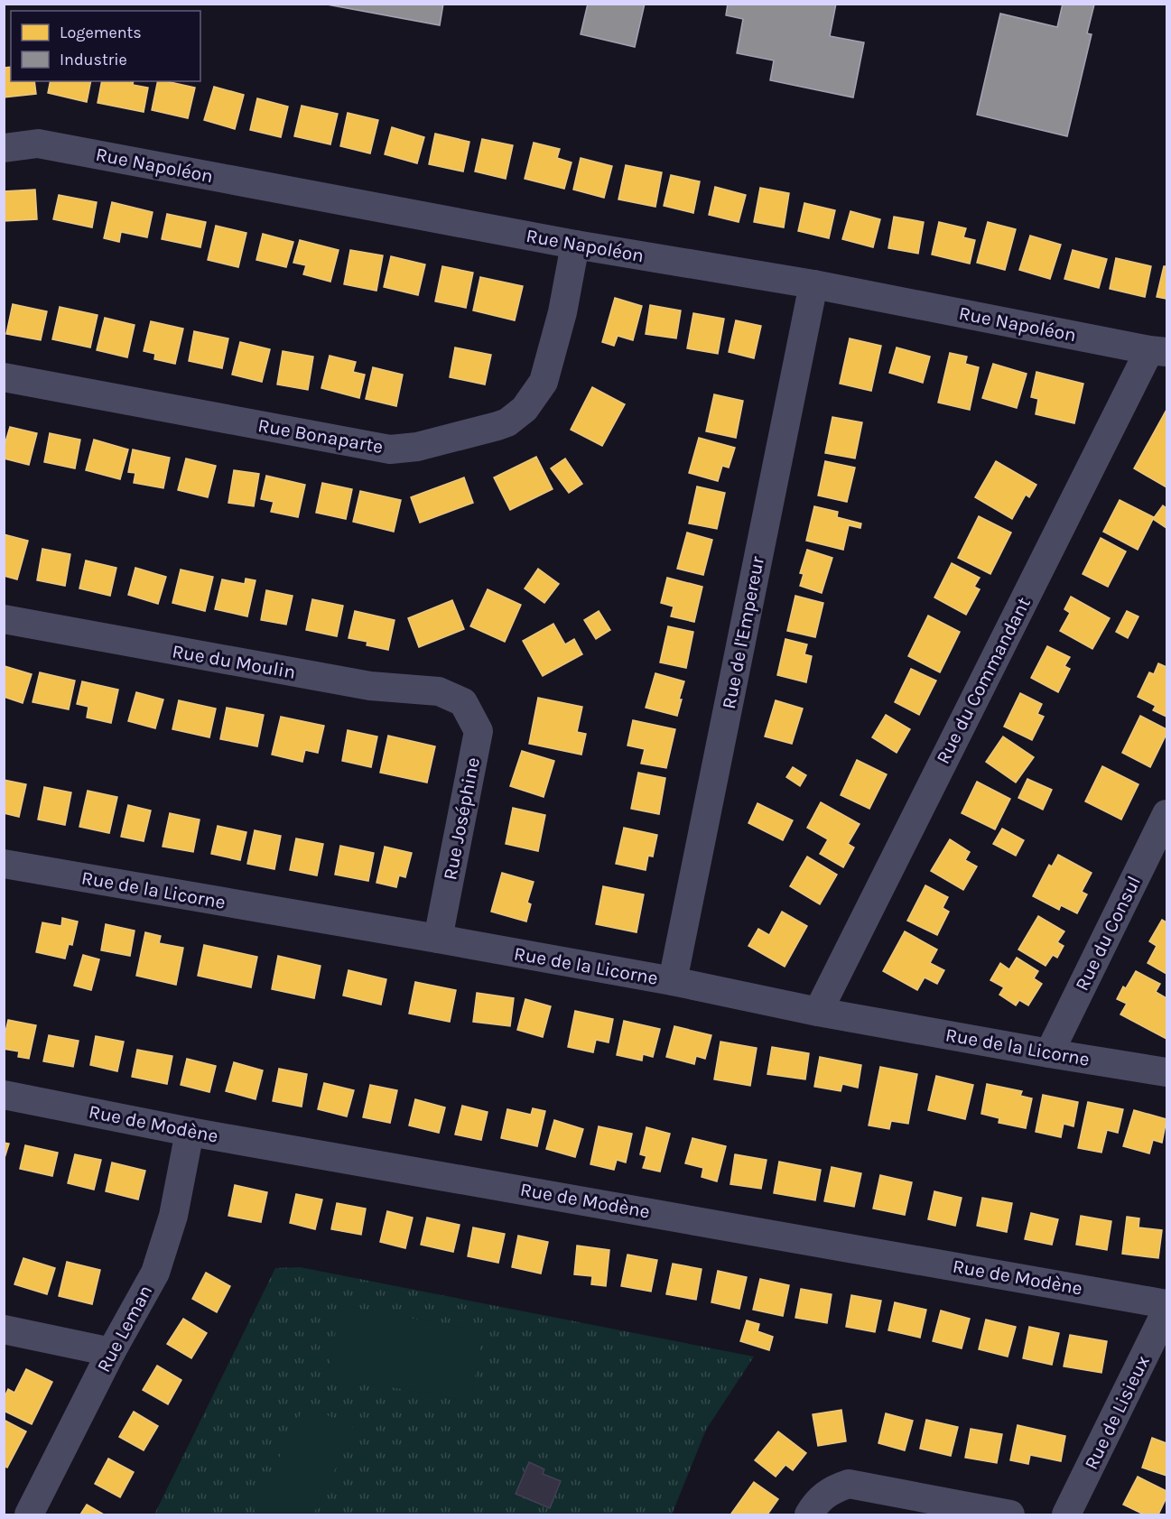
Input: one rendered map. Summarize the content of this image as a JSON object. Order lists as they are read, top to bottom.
{
  "streets": {
    "street": [
      "Rue Napoléon",
      "Rue Bonaparte",
      "Rue de l'Empereur",
      "Rue du Moulin",
      "Rue du Commandant",
      "Rue Joséphine",
      "Rue de la Licorne",
      "Rue du Consul",
      "Rue de Modène",
      "Rue Leman",
      "Rue de Lisieux"
    ]
  },
  "crossings": [
    ["Rue Napoléon", "Rue Bonaparte"],
    ["Rue Napoléon", "Rue de l'Empereur"],
    ["Rue Napoléon", "Rue du Commandant"],
    ["Rue de l'Empereur", "Rue de la Licorne"],
    ["Rue du Moulin", "Rue Joséphine"],
    ["Rue du Commandant", "Rue de la Licorne"],
    ["Rue Joséphine", "Rue de la Licorne"],
    ["Rue de la Licorne", "Rue du Consul"],
    ["Rue de Modène", "Rue Leman"]
  ],
  "legend": ["Logements", "Industrie"]
}
